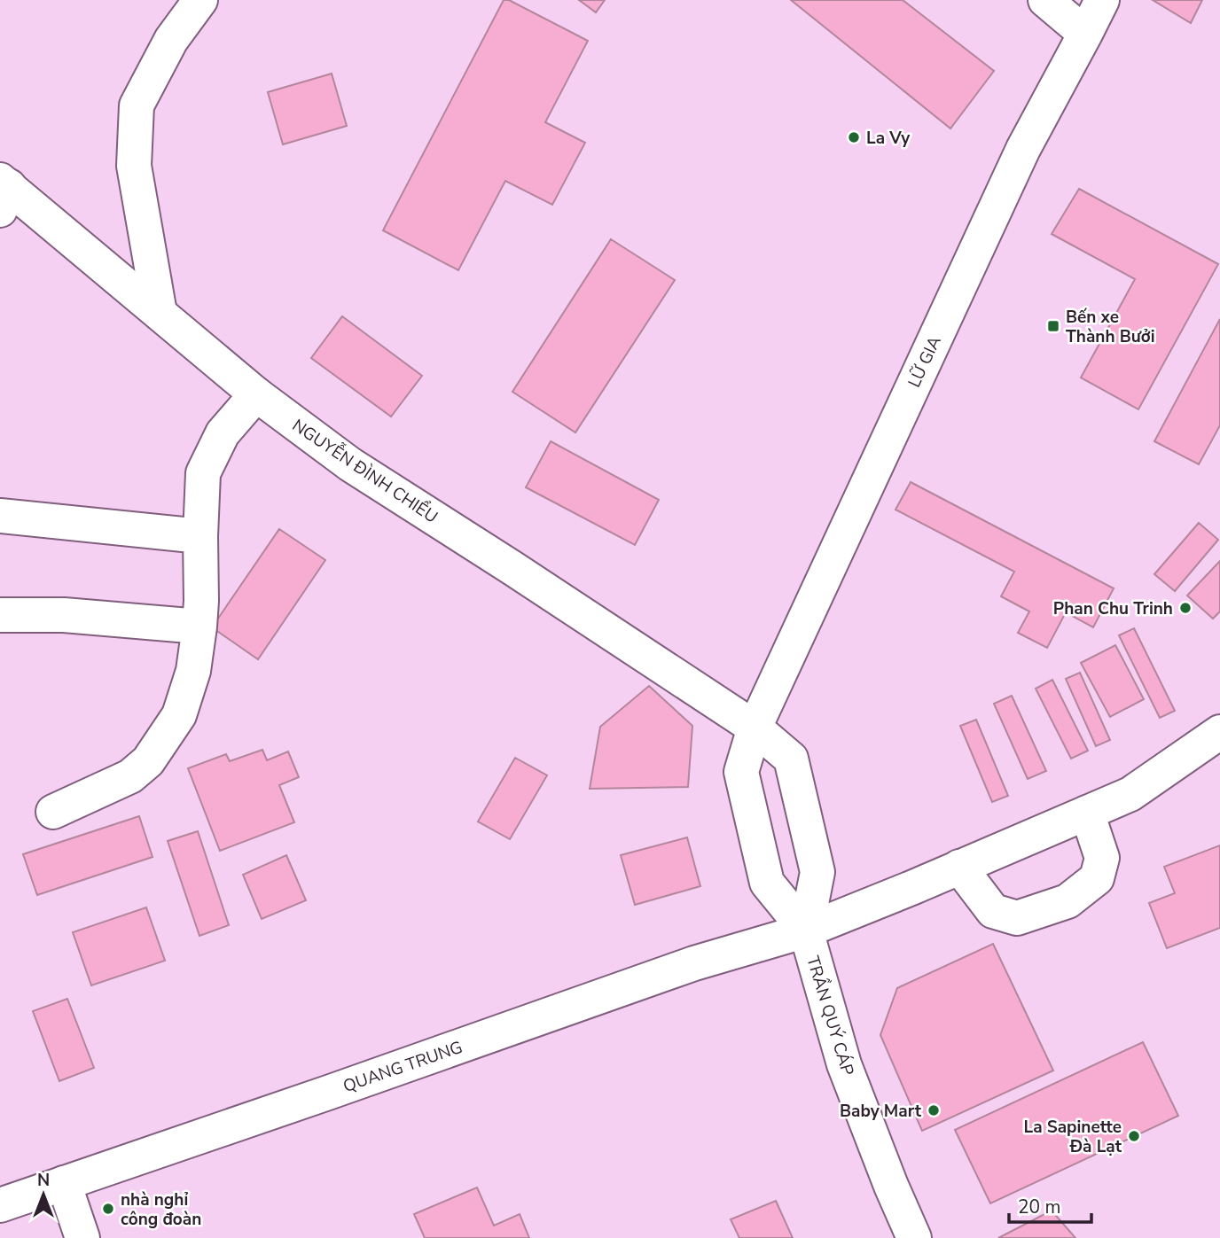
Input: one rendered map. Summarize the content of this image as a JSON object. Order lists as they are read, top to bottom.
{
  "streets": {
    "main road": [
      "LỮ GIA",
      "NGUYỄN ĐÌNH CHIỂU",
      "TRẦN QUÝ CÁP",
      "QUANG TRUNG"
    ]
  },
  "crossings": [
    ["LỮ GIA", "NGUYỄN ĐÌNH CHIỂU"],
    ["LỮ GIA", "TRẦN QUÝ CÁP"],
    ["LỮ GIA", "QUANG TRUNG"],
    ["NGUYỄN ĐÌNH CHIỂU", "TRẦN QUÝ CÁP"],
    ["NGUYỄN ĐÌNH CHIỂU", "QUANG TRUNG"],
    ["TRẦN QUÝ CÁP", "QUANG TRUNG"]
  ],
  "places": {
    "other": [
      "La Vy",
      "Phan Chu Trinh",
      "Baby Mart",
      "La Sapinette Đà Lạt",
      "nhà nghỉ công đoàn"
    ],
    "transit": ["Bến xe Thành Bưởi"]
  },
  "scale_bar": "20 m",
  "north": "top"
}
